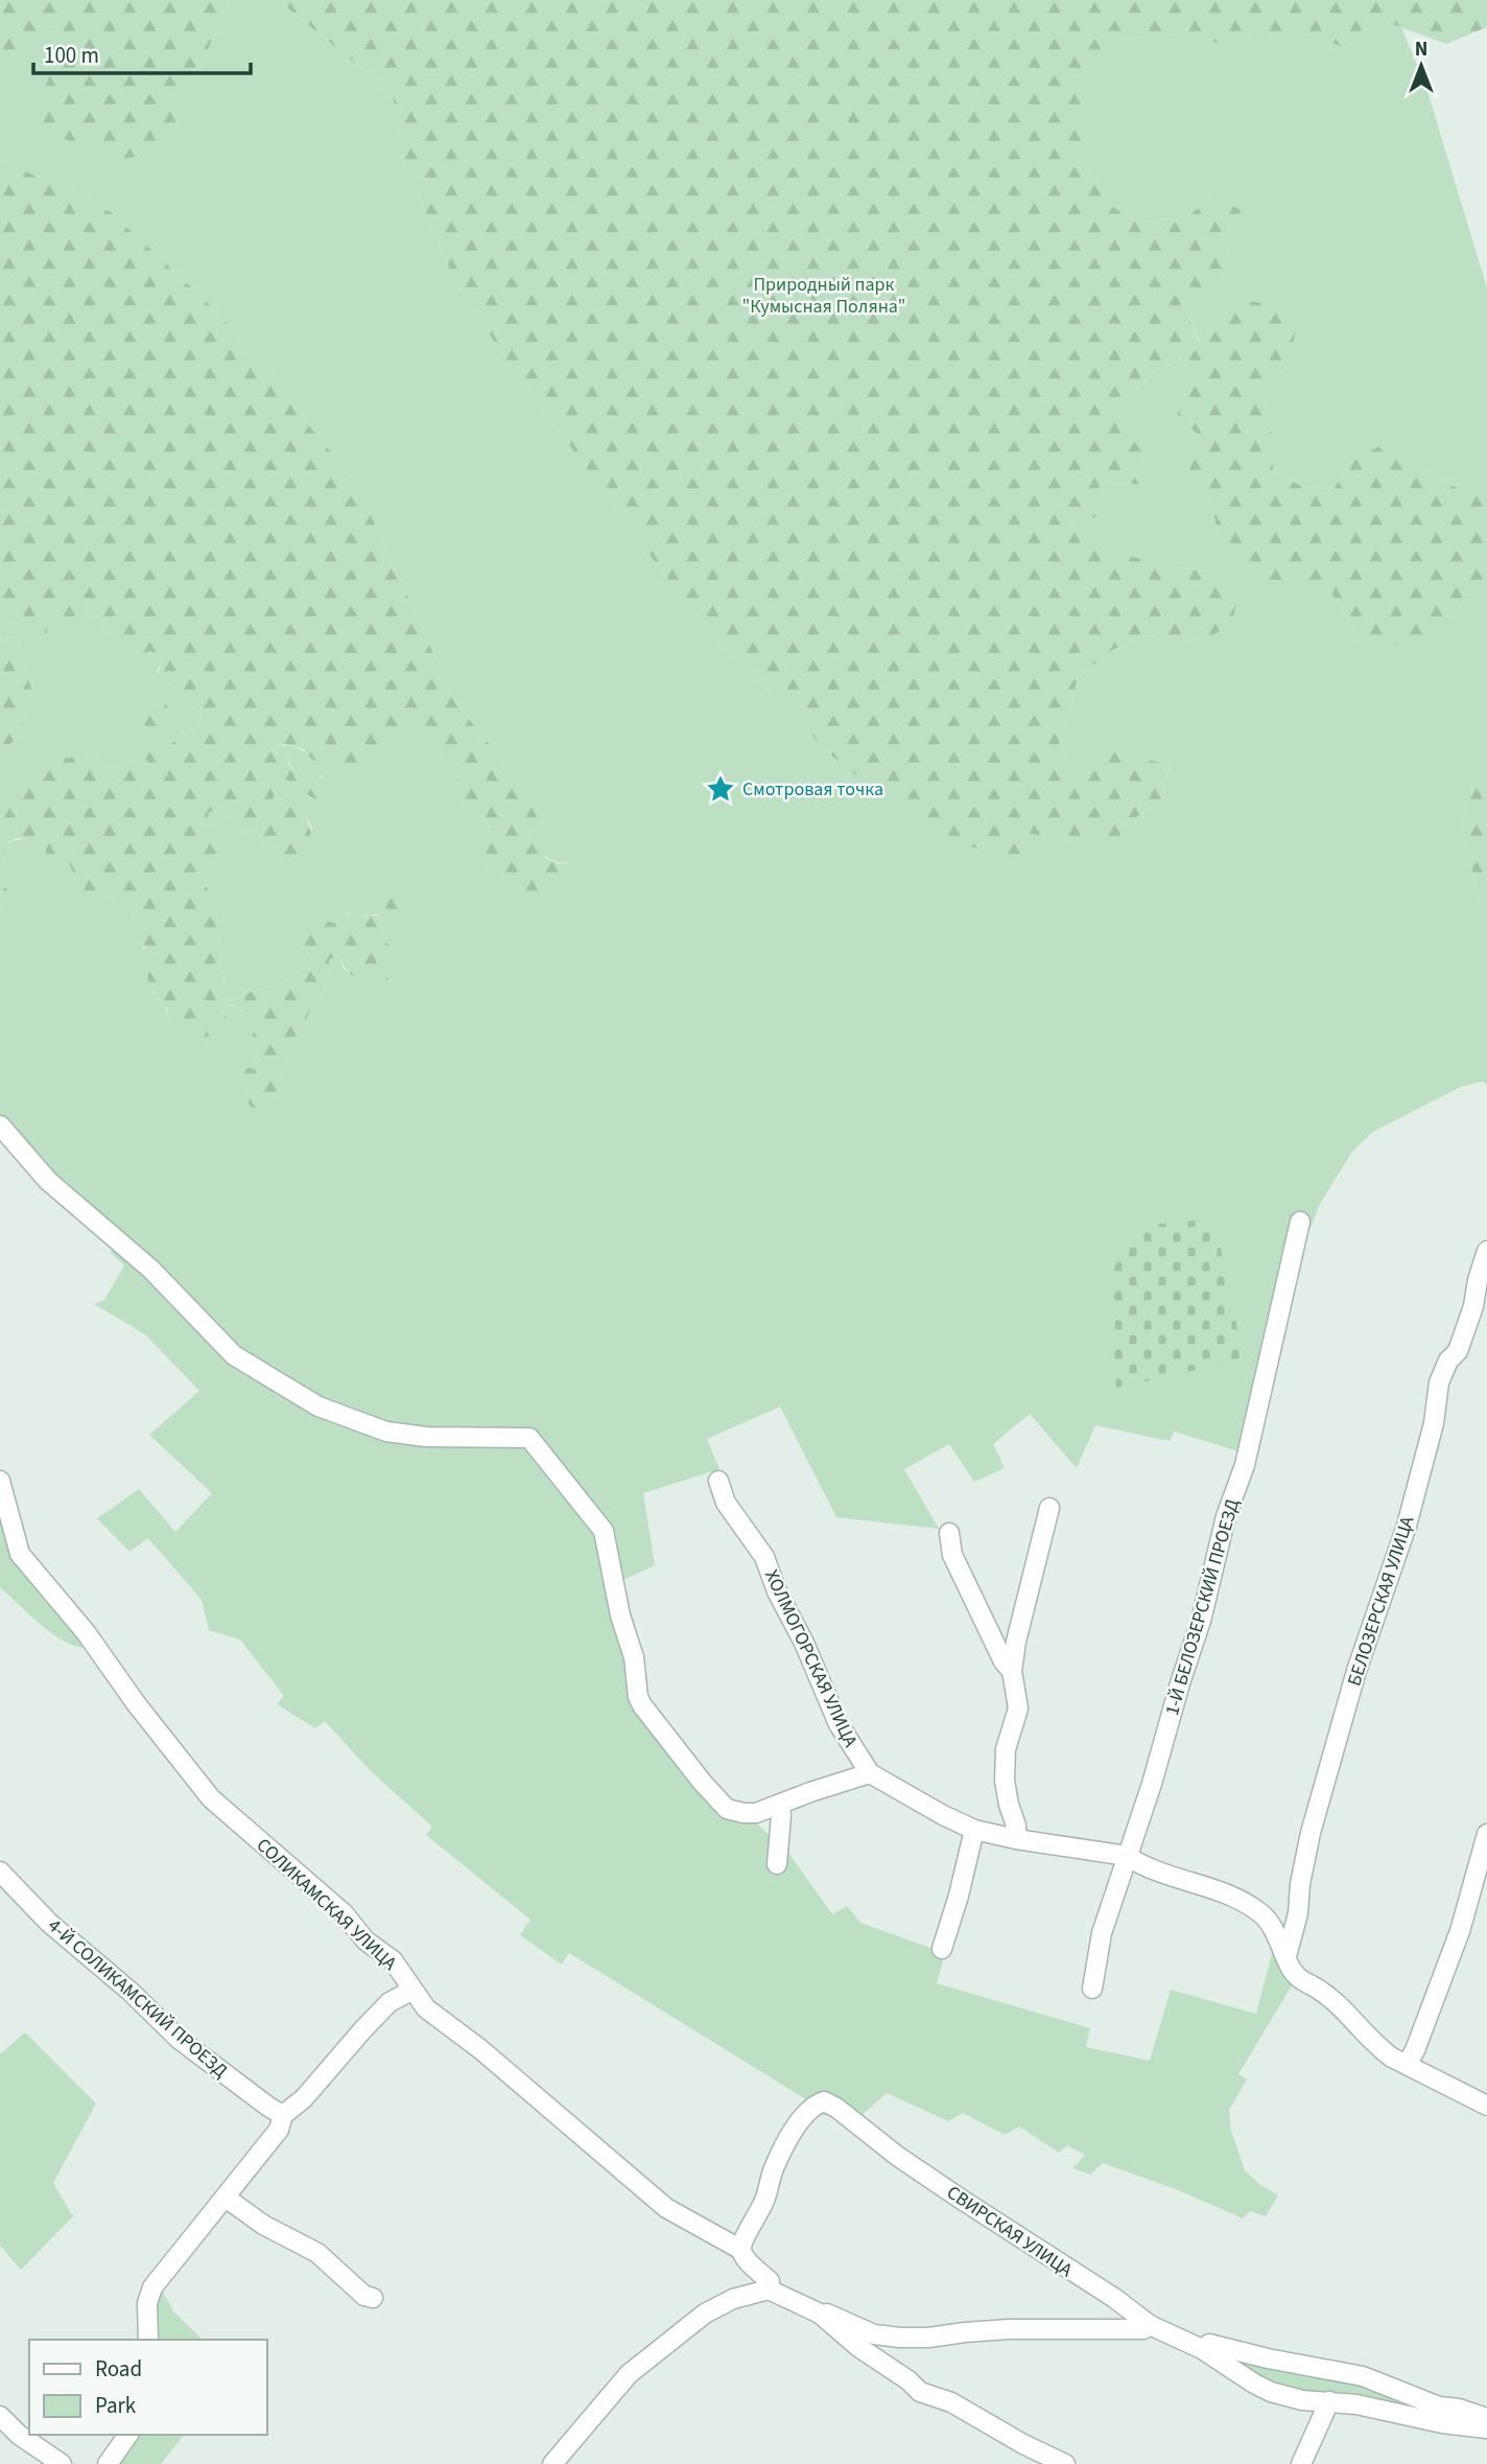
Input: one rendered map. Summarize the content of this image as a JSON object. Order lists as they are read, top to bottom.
{
  "streets": {
    "street": [
      "БЕЛОЗЕРСКАЯ УЛИЦА",
      "1-Й БЕЛОЗЕРСКИЙ ПРОЕЗД",
      "ХОЛМОГОРСКАЯ УЛИЦА",
      "СОЛИКАМСКАЯ УЛИЦА",
      "4-Й СОЛИКАМСКИЙ ПРОЕЗД",
      "СВИРСКАЯ УЛИЦА"
    ]
  },
  "crossings": [
    ["БЕЛОЗЕРСКАЯ УЛИЦА", "ХОЛМОГОРСКАЯ УЛИЦА"],
    ["1-Й БЕЛОЗЕРСКИЙ ПРОЕЗД", "ХОЛМОГОРСКАЯ УЛИЦА"],
    ["СОЛИКАМСКАЯ УЛИЦА", "СВИРСКАЯ УЛИЦА"]
  ],
  "parks": ["Природный парк \"Кумысная Поляна\""],
  "places": {
    "place": ["Смотровая точка"]
  },
  "legend": ["Road", "Park"],
  "scale_bar": "100 m",
  "north": "top"
}
